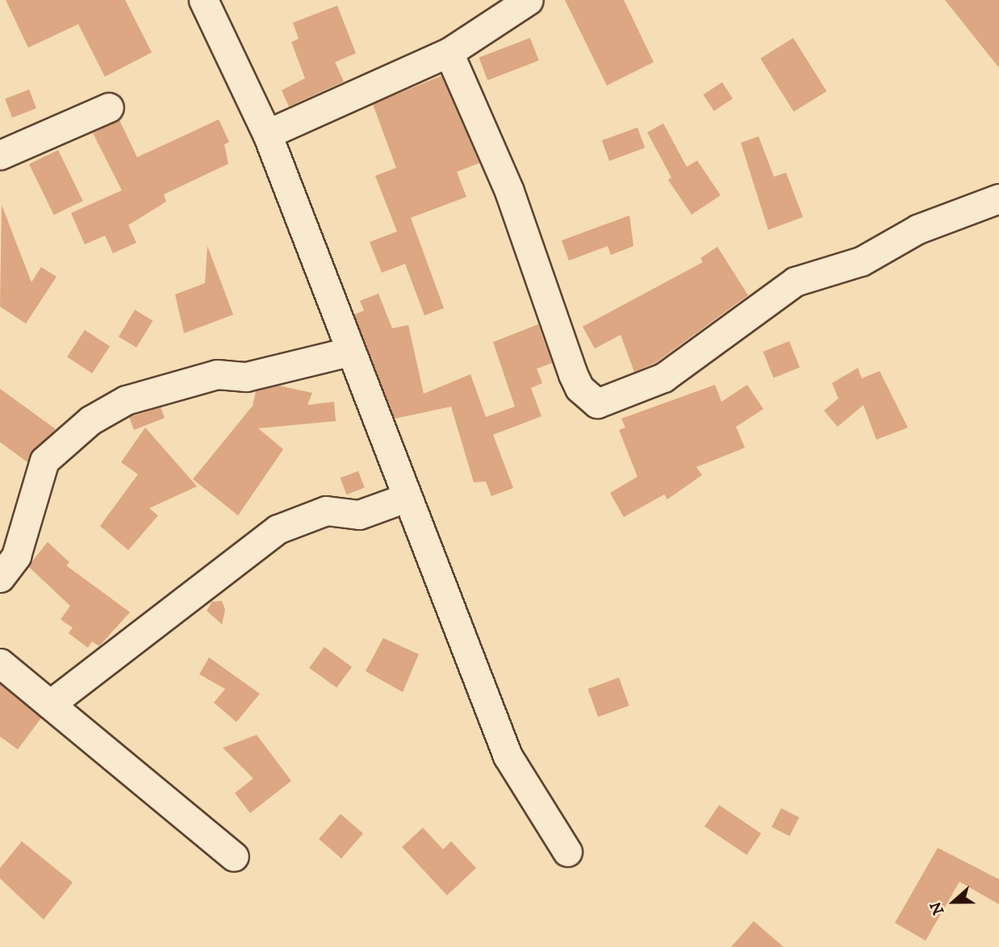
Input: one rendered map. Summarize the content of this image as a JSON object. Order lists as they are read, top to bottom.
{
  "north": "left"
}
